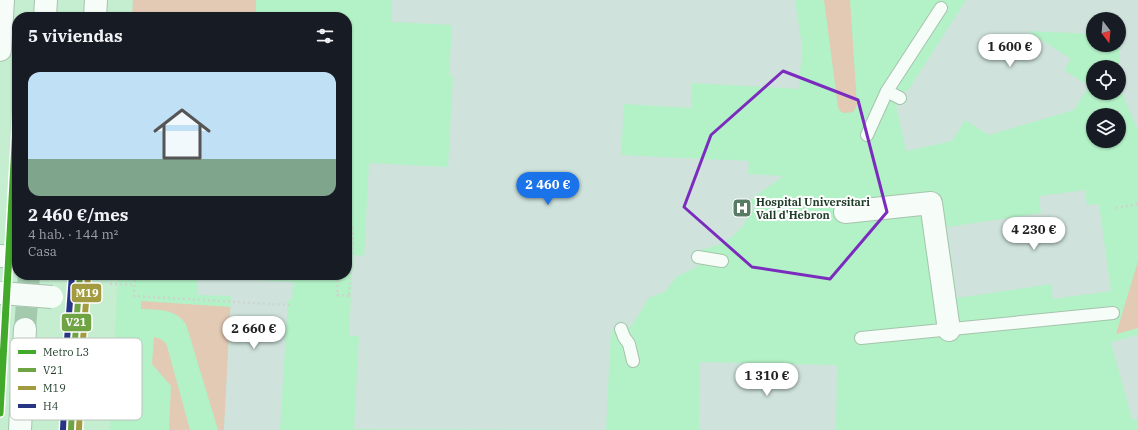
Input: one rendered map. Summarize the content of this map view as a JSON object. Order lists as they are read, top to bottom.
{
  "places": {
    "hospital": ["Hospital Universitari Vall d'Hebron"]
  },
  "lines": [
    "metro line L3",
    "transit line V21",
    "transit line M19",
    "transit line H4"
  ],
  "legend": [
    "Metro L3",
    "V21",
    "M19",
    "H4"
  ],
  "north": "bottom",
  "page": {
    "heading": "5 viviendas",
    "price": [
      "1 600 €",
      "2 460 €",
      "4 230 €",
      "2 660 €",
      "1 310 €"
    ],
    "list": [
      {
        "name": "2 460 €/mes",
        "note": "4 hab. · 144 m² · Casa"
      }
    ]
  }
}
